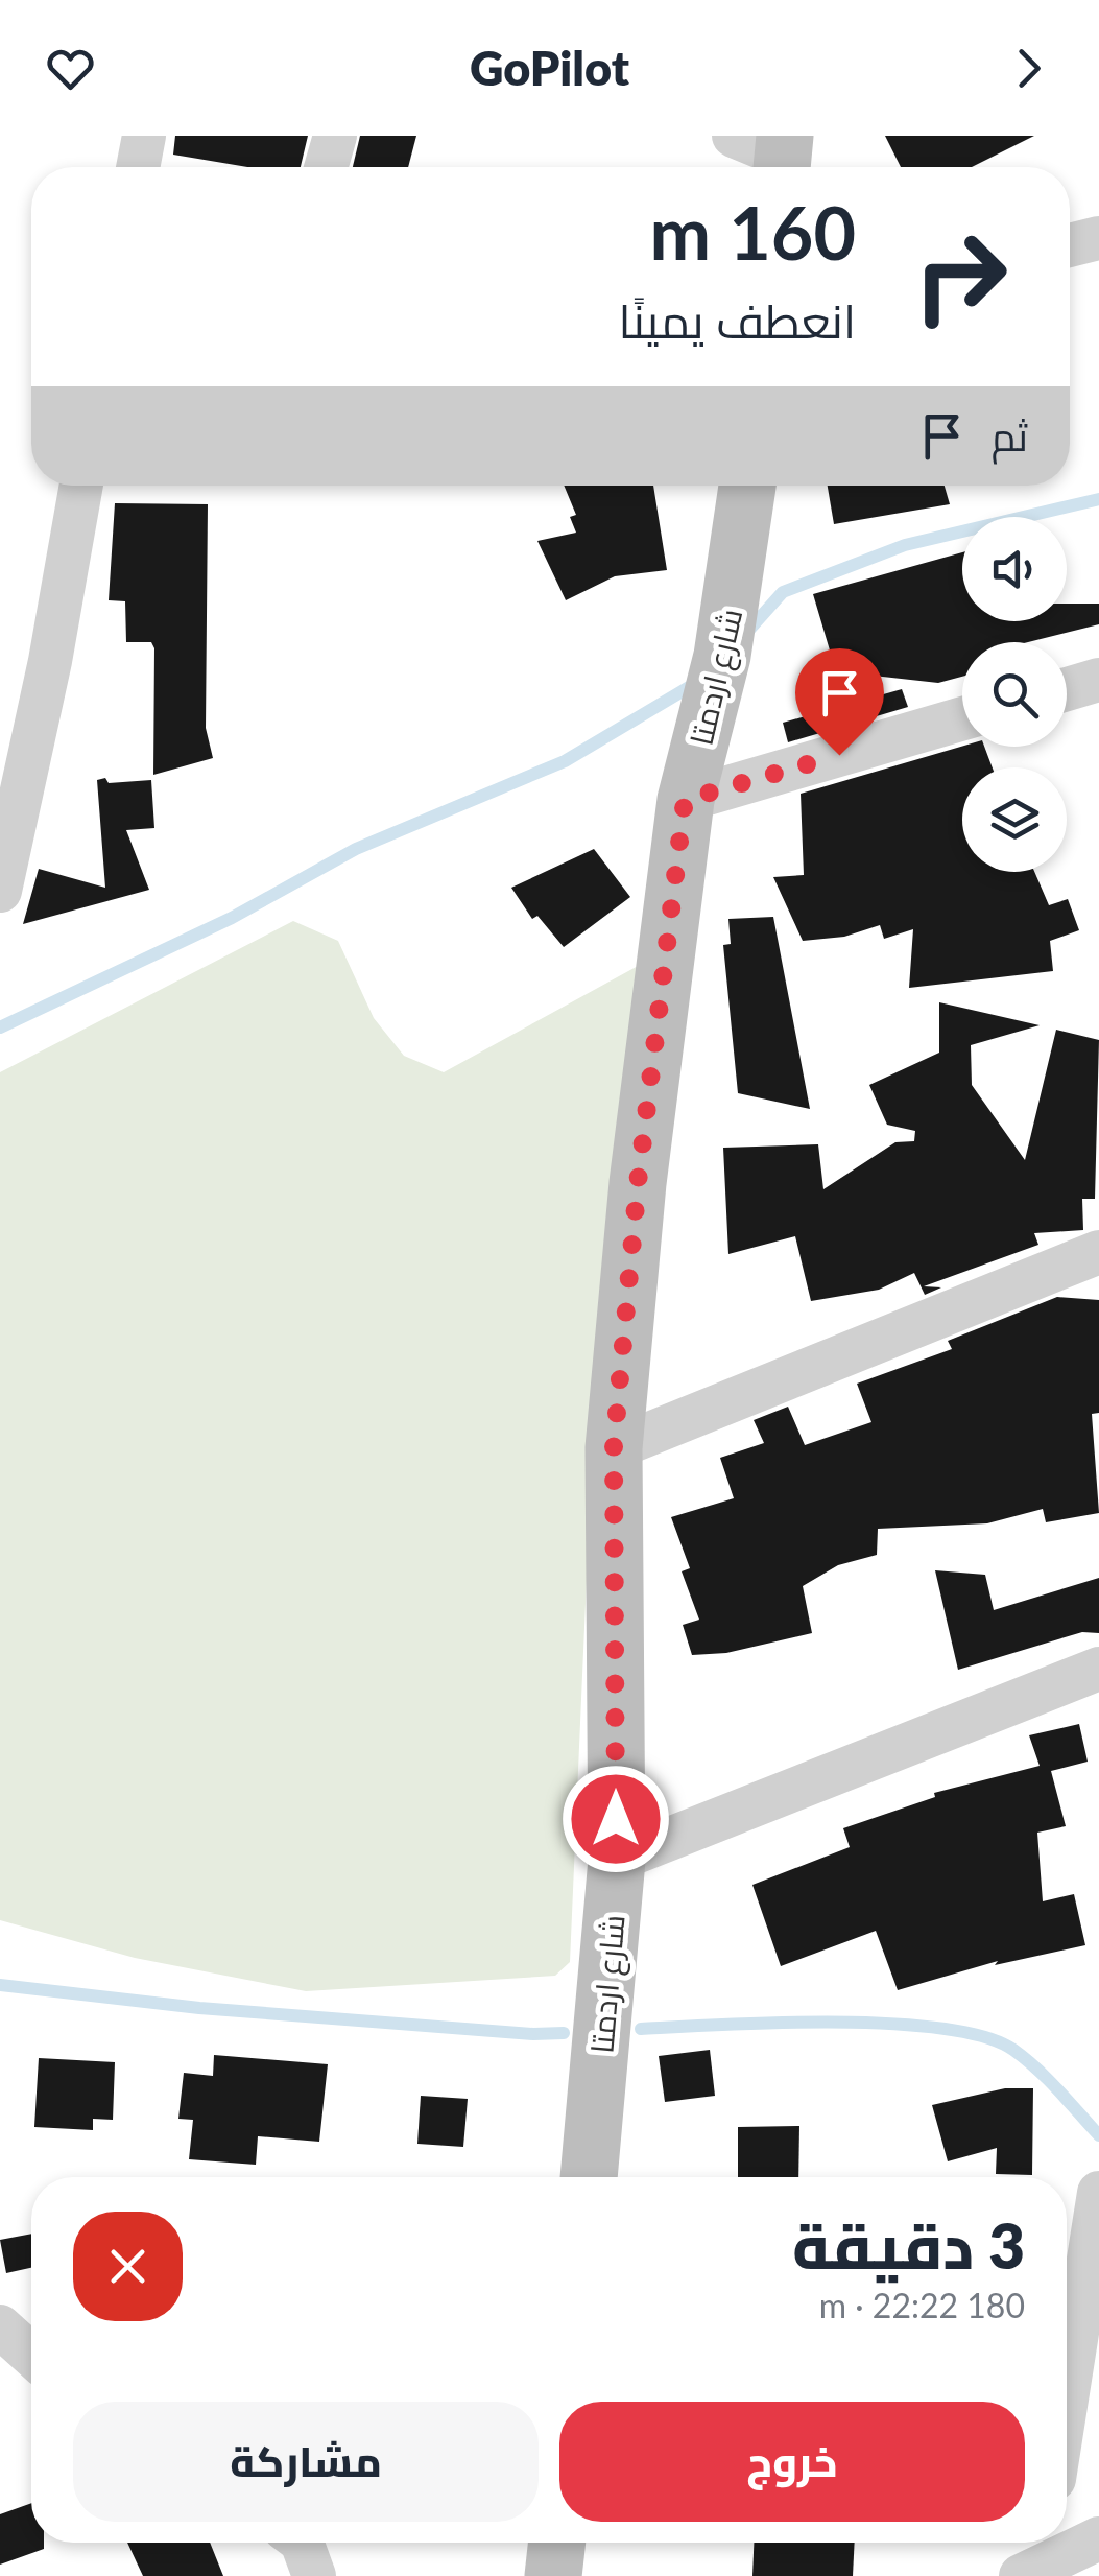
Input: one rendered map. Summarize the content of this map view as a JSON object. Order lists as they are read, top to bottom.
{
  "streets": {
    "main road": ["شارع اردمتا"]
  },
  "page": {
    "header": "GoPilot",
    "turn": ["160 m", "انعطف يمينًا"],
    "then": "ثم",
    "heading": ["3 دقيقة", "180 m · 22:22"],
    "buttons": ["خروج", "مشاركة"]
  }
}
